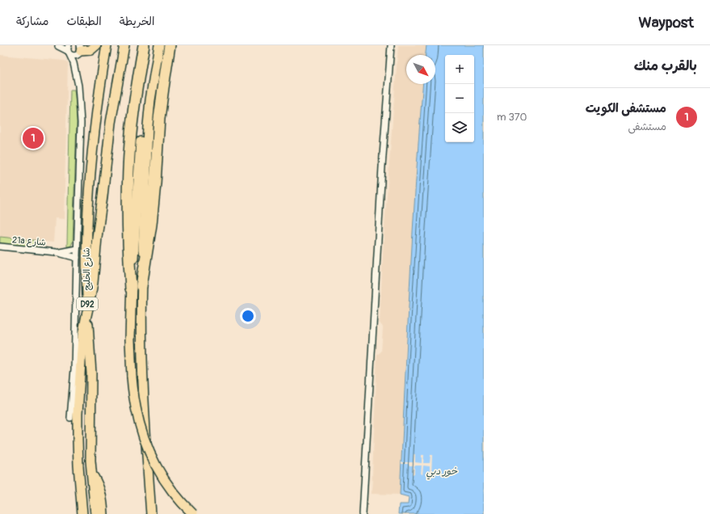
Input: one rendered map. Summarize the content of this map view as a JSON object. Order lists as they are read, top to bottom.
{
  "streets": {
    "main road": ["شارع الخليج", "D92"],
    "street": ["21a شارع"]
  },
  "water": ["خور دبي"],
  "north": "bottom right",
  "page": {
    "header": "Waypost",
    "nav": ["الخريطة", "الطبقات", "مشاركة"],
    "heading": "بالقرب منك",
    "map_buttons": ["+", "−"],
    "list": [
      {
        "mark": "1",
        "name": "مستشفى الكويت",
        "note": "مستشفى",
        "value": "370 m"
      }
    ],
    "pins": "1"
  }
}
